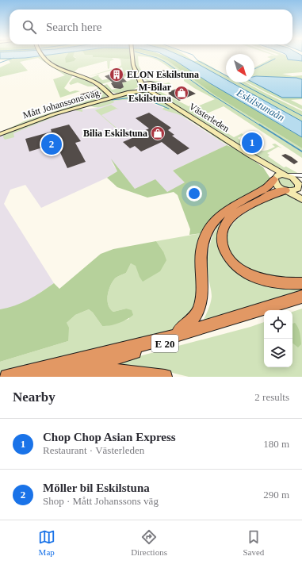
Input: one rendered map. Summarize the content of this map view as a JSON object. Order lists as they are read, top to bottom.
{
  "streets": {
    "highway": ["E 20"],
    "main road": ["Mått Johanssons väg", "Västerleden"]
  },
  "crossings": [
    ["Mått Johanssons väg", "Västerleden"],
    ["Västerleden", "E 20"]
  ],
  "water": ["Eskilstunaån"],
  "places": {
    "building": ["ELON Eskilstuna"],
    "shop": ["M-Bilar Eskilstuna", "Bilia Eskilstuna"]
  },
  "north": "bottom right",
  "page": {
    "search": "Search here",
    "pins": ["1", "2"],
    "heading": ["Nearby", "2 results"],
    "list": [
      {
        "mark": "1",
        "name": "Chop Chop Asian Express",
        "note": "Restaurant · Västerleden",
        "value": "180 m"
      },
      {
        "mark": "2",
        "name": "Möller bil Eskilstuna",
        "note": "Shop · Mått Johanssons väg",
        "value": "290 m"
      }
    ],
    "nav": ["Map", "Directions", "Saved"]
  }
}
